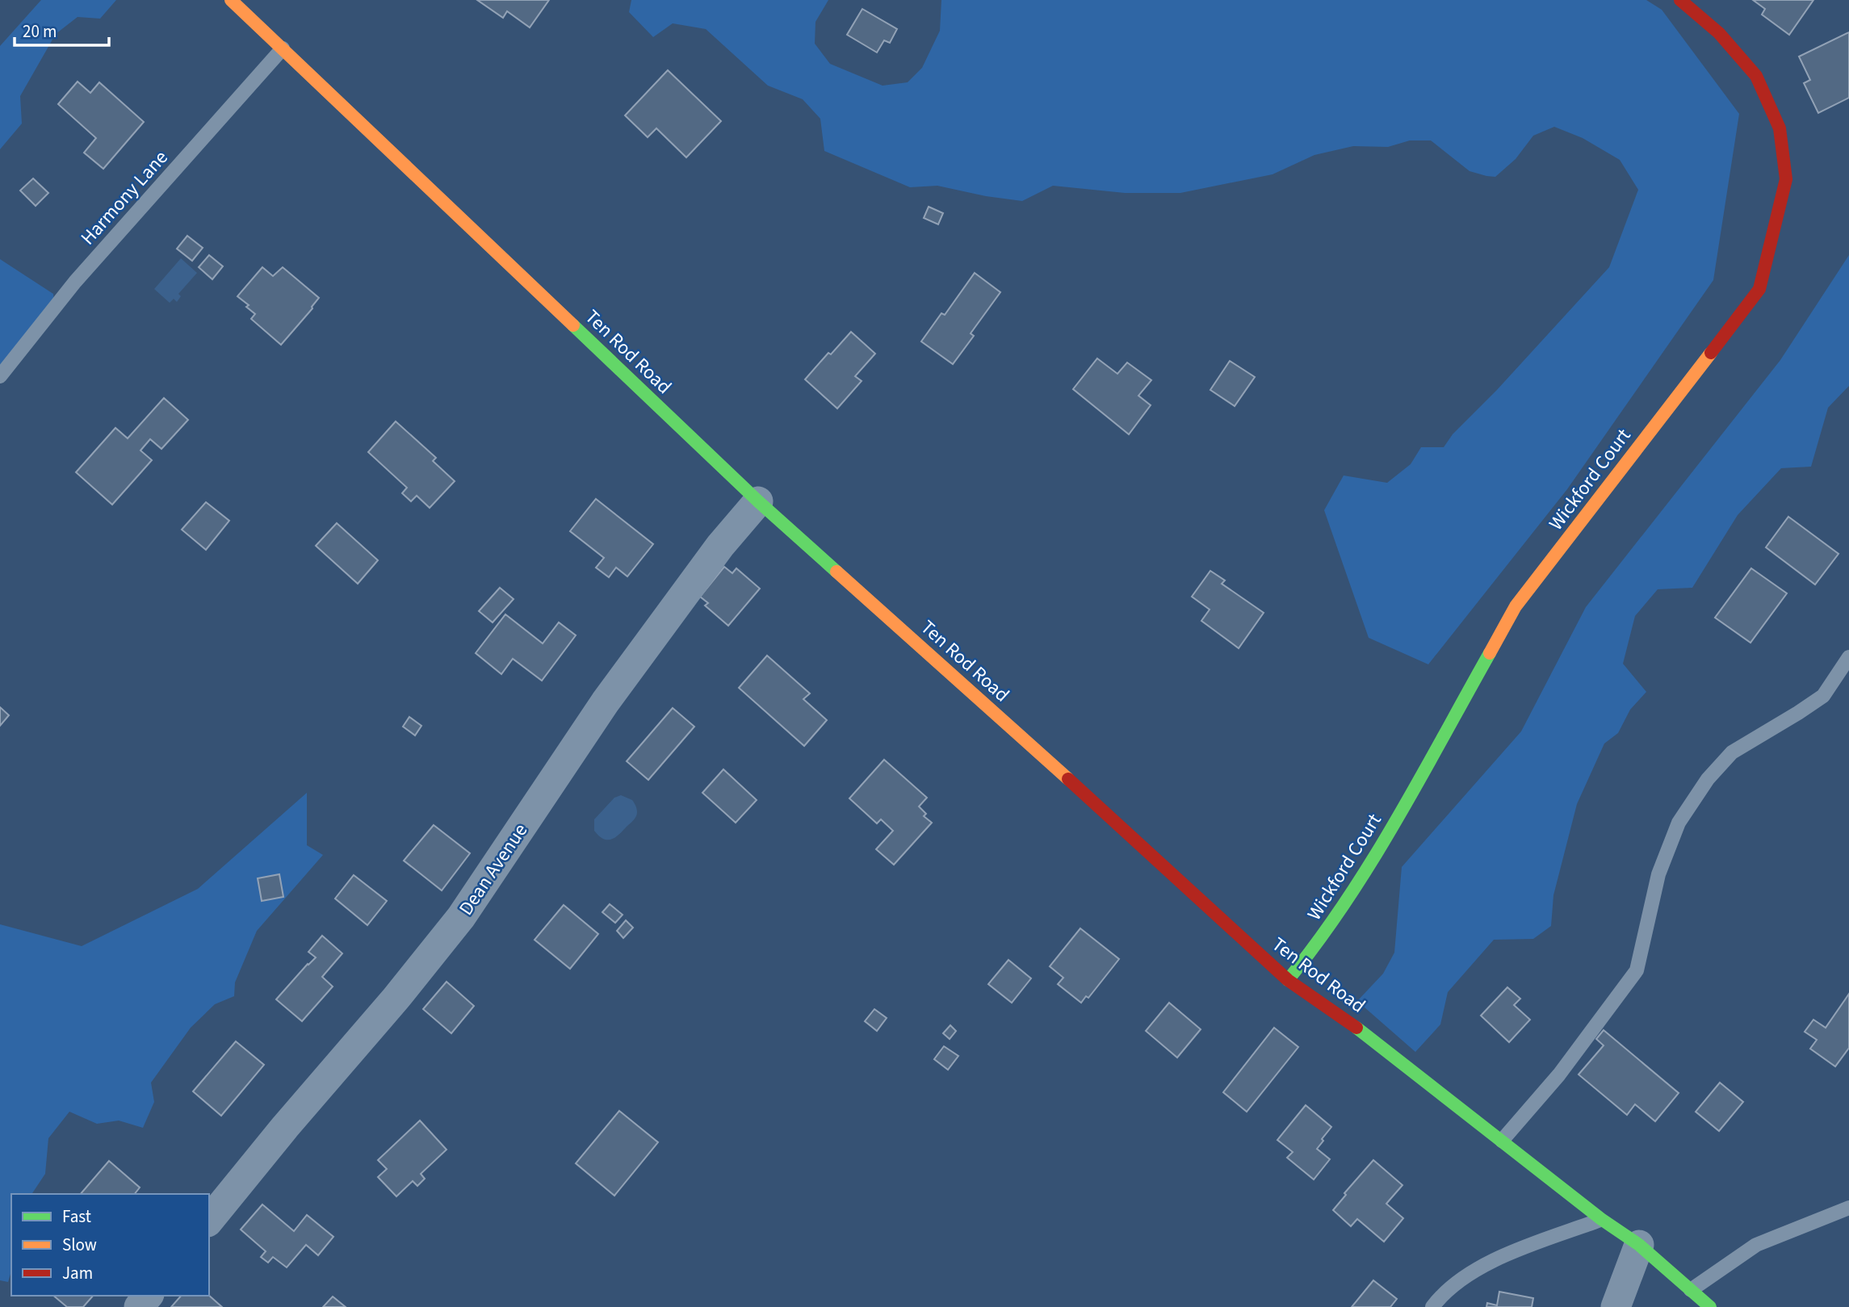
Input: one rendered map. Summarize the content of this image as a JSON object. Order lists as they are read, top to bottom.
{
  "streets": {
    "main road": ["Ten Rod Road", "Wickford Court"],
    "street": ["Dean Avenue"],
    "lane": ["Harmony Lane"]
  },
  "crossings": [
    ["Harmony Lane", "Ten Rod Road"],
    ["Ten Rod Road", "Wickford Court"],
    ["Ten Rod Road", "Dean Avenue"]
  ],
  "legend": ["Fast", "Slow", "Jam"],
  "scale_bar": "20 m"
}
